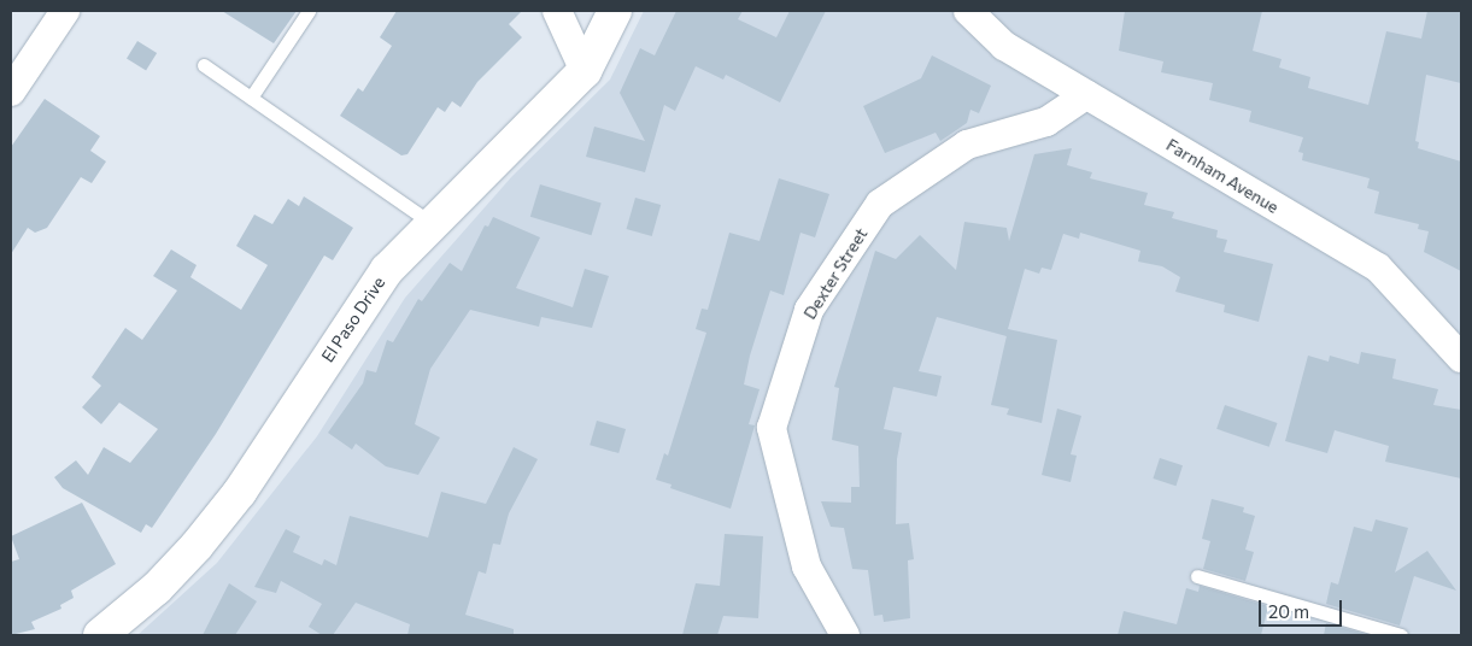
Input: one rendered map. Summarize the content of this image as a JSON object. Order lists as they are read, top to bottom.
{
  "streets": {
    "street": ["Farnham Avenue", "Dexter Street", "El Paso Drive"]
  },
  "crossings": [
    ["Farnham Avenue", "Dexter Street"]
  ],
  "scale_bar": "20 m"
}
